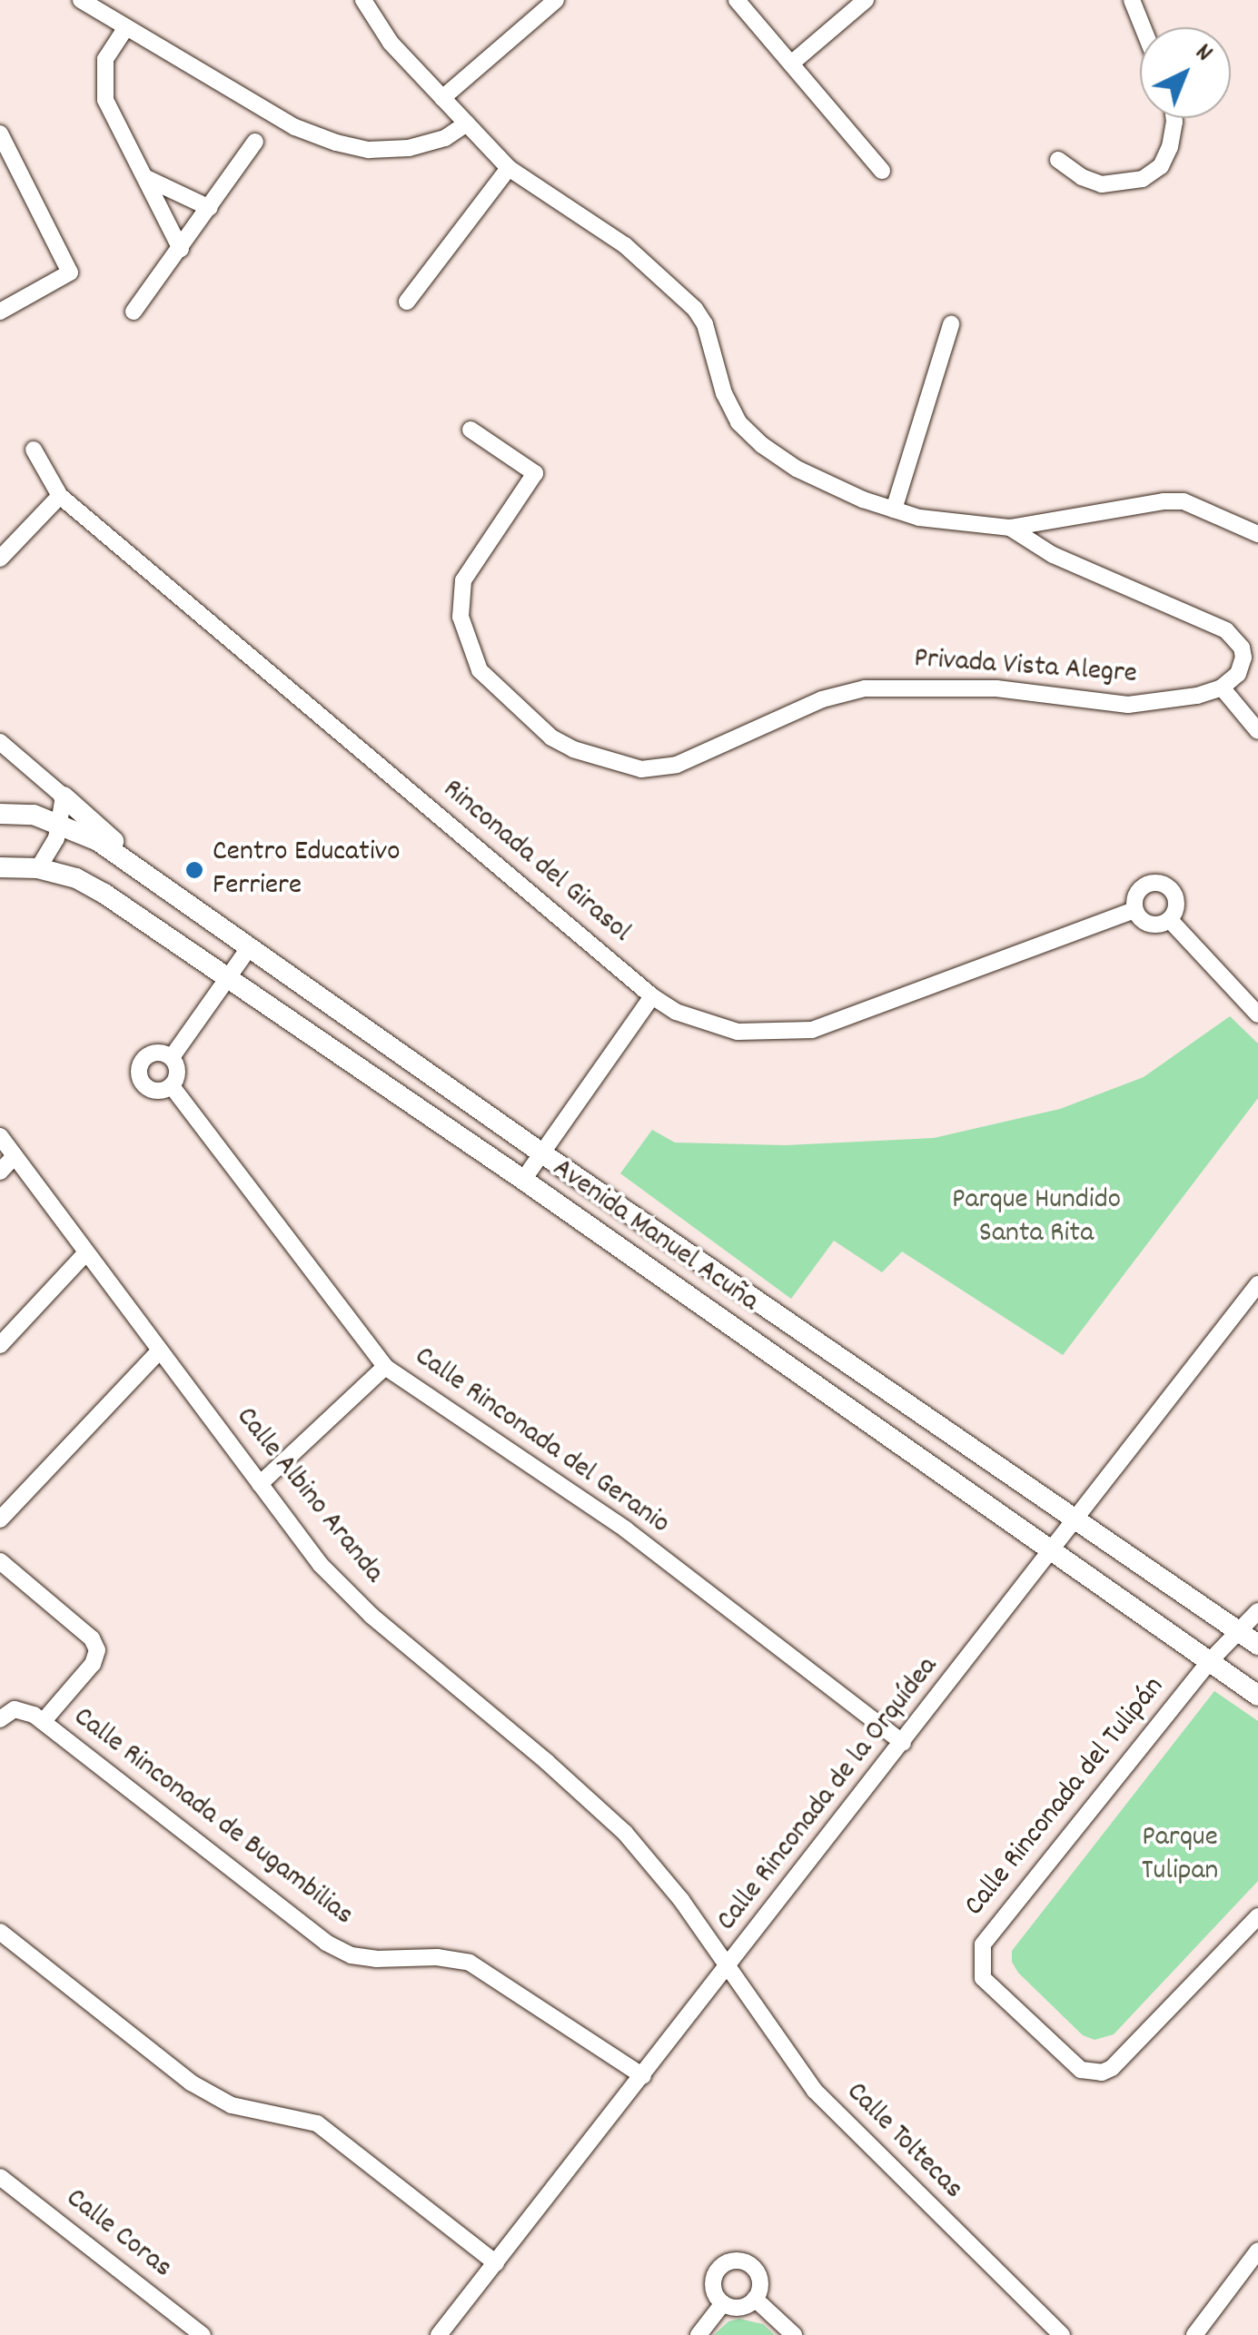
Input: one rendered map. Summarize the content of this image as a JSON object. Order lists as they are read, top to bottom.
{
  "streets": {
    "street": [
      "Privada Vista Alegre",
      "Rinconada del Girasol",
      "Avenida Manuel Acuña",
      "Calle Rinconada del Geranio",
      "Calle Albino Aranda",
      "Calle Rinconada de la Orquídea",
      "Calle Rinconada del Tulipán",
      "Calle Rinconada de Bugambilias",
      "Calle Toltecas",
      "Calle Coras"
    ]
  },
  "crossings": [
    ["Avenida Manuel Acuña", "Calle Rinconada de la Orquídea"],
    ["Avenida Manuel Acuña", "Calle Rinconada del Tulipán"],
    ["Calle Rinconada del Geranio", "Calle Rinconada de la Orquídea"],
    ["Calle Albino Aranda", "Calle Rinconada de la Orquídea"],
    ["Calle Albino Aranda", "Calle Toltecas"],
    ["Calle Rinconada de la Orquídea", "Calle Rinconada de Bugambilias"],
    ["Calle Rinconada de la Orquídea", "Calle Toltecas"]
  ],
  "parks": ["Parque Hundido Santa Rita", "Parque Tulipan"],
  "places": ["Centro Educativo Ferriere"],
  "north": "top right"
}
